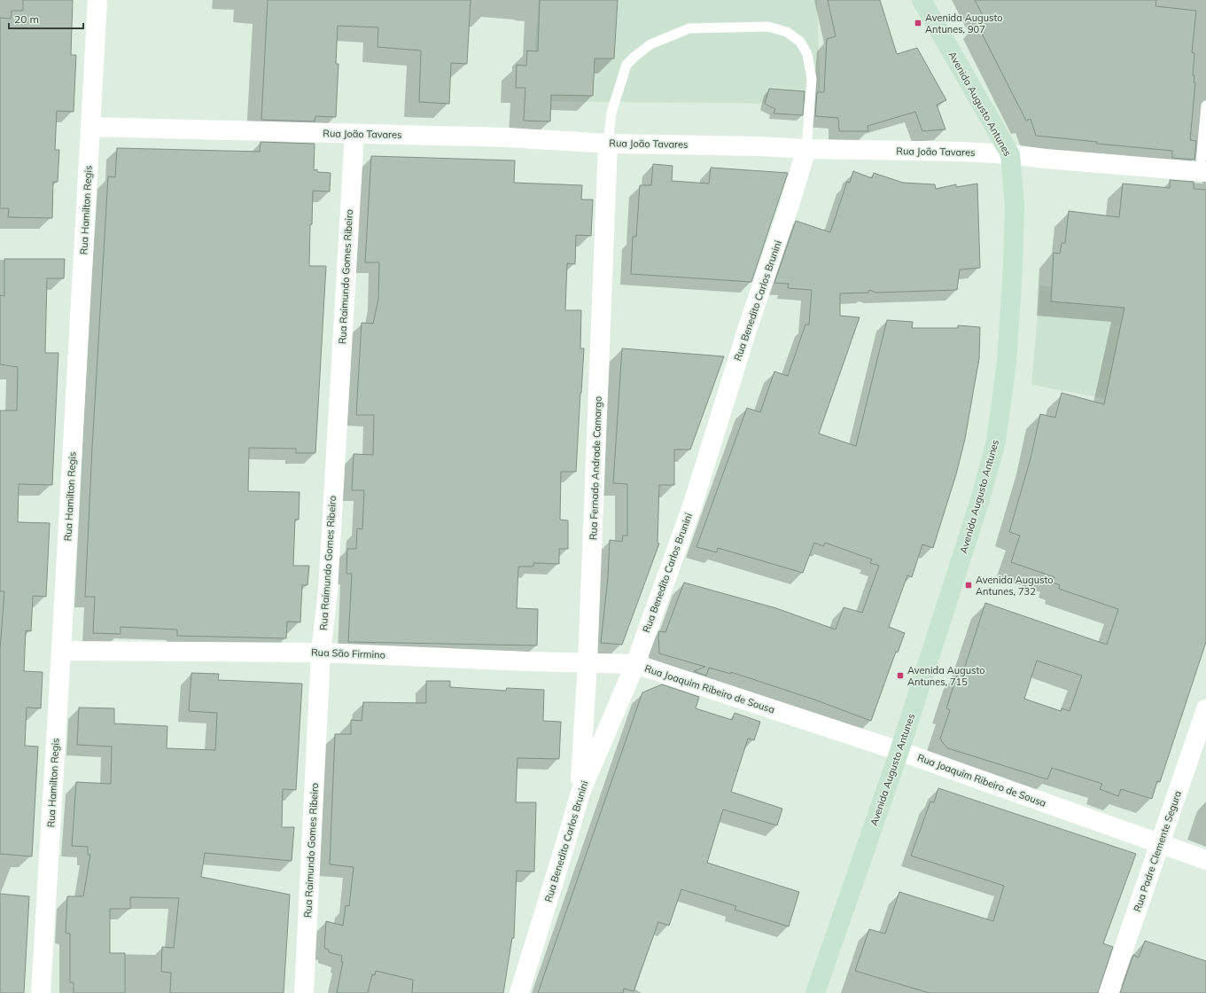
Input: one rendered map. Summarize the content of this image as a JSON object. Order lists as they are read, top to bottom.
{
  "streets": {
    "street": [
      "Avenida Augusto Antunes",
      "Rua João Tavares",
      "Rua Hamilton Regis",
      "Rua Raimundo Gomes Ribeiro",
      "Rua Benedito Carlos Brunini",
      "Rua Fernado Andrade Camargo",
      "Rua São Firmino",
      "Rua Joaquim Ribeiro de Sousa",
      "Rua Padre Clemente Segura"
    ]
  },
  "crossings": [
    ["Avenida Augusto Antunes", "Rua João Tavares"],
    ["Avenida Augusto Antunes", "Rua Joaquim Ribeiro de Sousa"],
    ["Rua João Tavares", "Rua Hamilton Regis"],
    ["Rua João Tavares", "Rua Raimundo Gomes Ribeiro"],
    ["Rua João Tavares", "Rua Benedito Carlos Brunini"],
    ["Rua João Tavares", "Rua Fernado Andrade Camargo"],
    ["Rua Hamilton Regis", "Rua São Firmino"],
    ["Rua Raimundo Gomes Ribeiro", "Rua São Firmino"],
    ["Rua Benedito Carlos Brunini", "Rua Fernado Andrade Camargo"],
    ["Rua Benedito Carlos Brunini", "Rua São Firmino"],
    ["Rua Benedito Carlos Brunini", "Rua Joaquim Ribeiro de Sousa"],
    ["Rua Fernado Andrade Camargo", "Rua São Firmino"],
    ["Rua São Firmino", "Rua Joaquim Ribeiro de Sousa"],
    ["Rua Joaquim Ribeiro de Sousa", "Rua Padre Clemente Segura"]
  ],
  "places": {
    "transit": ["Avenida Augusto Antunes, 907", "Avenida Augusto Antunes, 732", "Avenida Augusto Antunes, 715"]
  },
  "scale_bar": "20 m"
}
